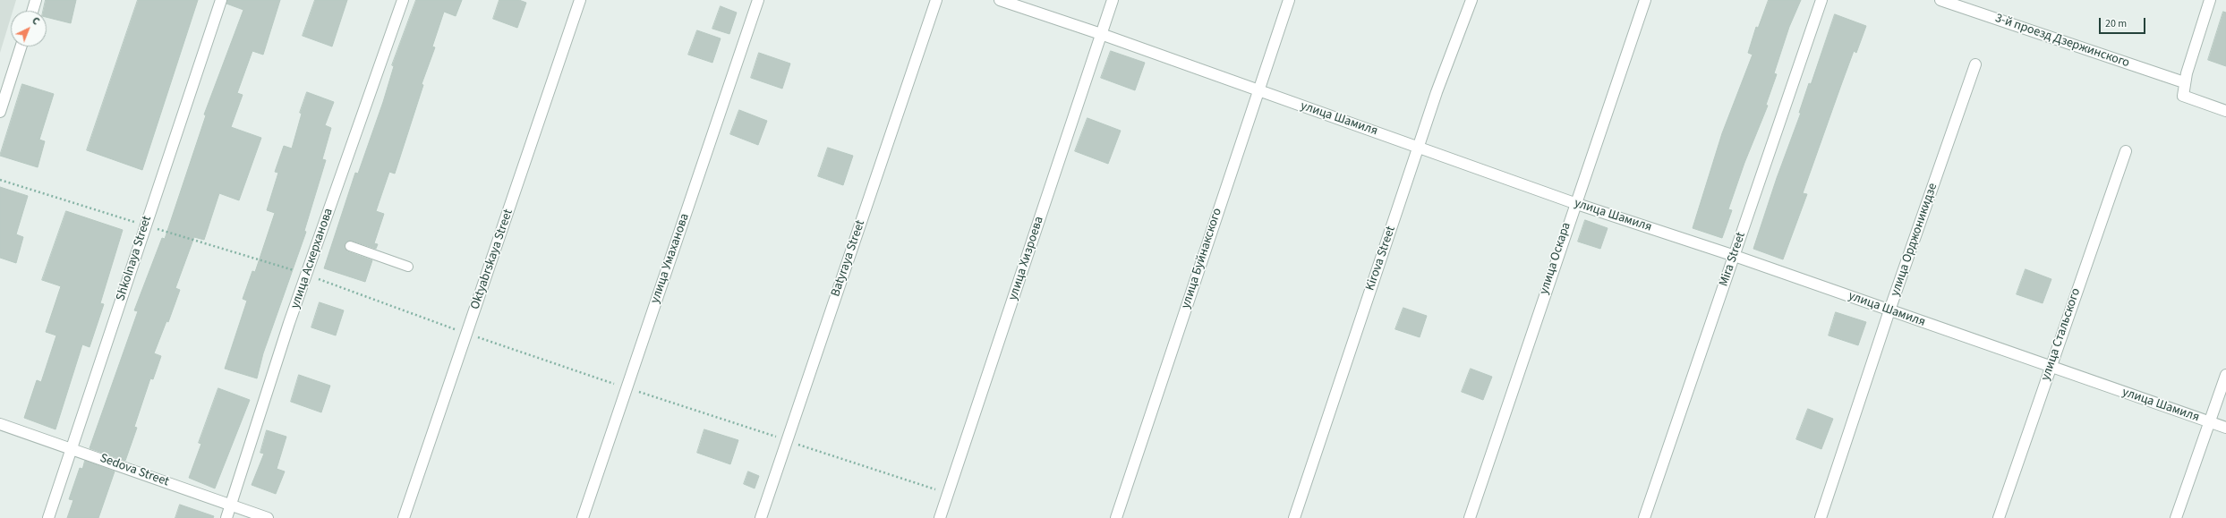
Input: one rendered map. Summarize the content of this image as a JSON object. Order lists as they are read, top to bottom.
{
  "streets": {
    "street": [
      "3-й проезд Дзержинского",
      "улица Шамиля",
      "улица Орджоникидзе",
      "Shkolnaya Street",
      "улица Аскерханова",
      "улица Умаханова",
      "Batyraya Street",
      "улица Хизроева",
      "улица Буйнакского",
      "Kirova Street",
      "улица Оскара",
      "Oktyabrskaya Street",
      "Mira Street",
      "улица Стальского",
      "Sedova Street"
    ]
  },
  "crossings": [
    ["улица Шамиля", "улица Орджоникидзе"],
    ["улица Шамиля", "улица Хизроева"],
    ["улица Шамиля", "улица Буйнакского"],
    ["улица Шамиля", "Kirova Street"],
    ["улица Шамиля", "улица Оскара"],
    ["улица Шамиля", "Mira Street"],
    ["улица Шамиля", "улица Стальского"],
    ["Shkolnaya Street", "Sedova Street"],
    ["улица Аскерханова", "Sedova Street"]
  ],
  "scale_bar": "20 m",
  "north": "top right"
}
